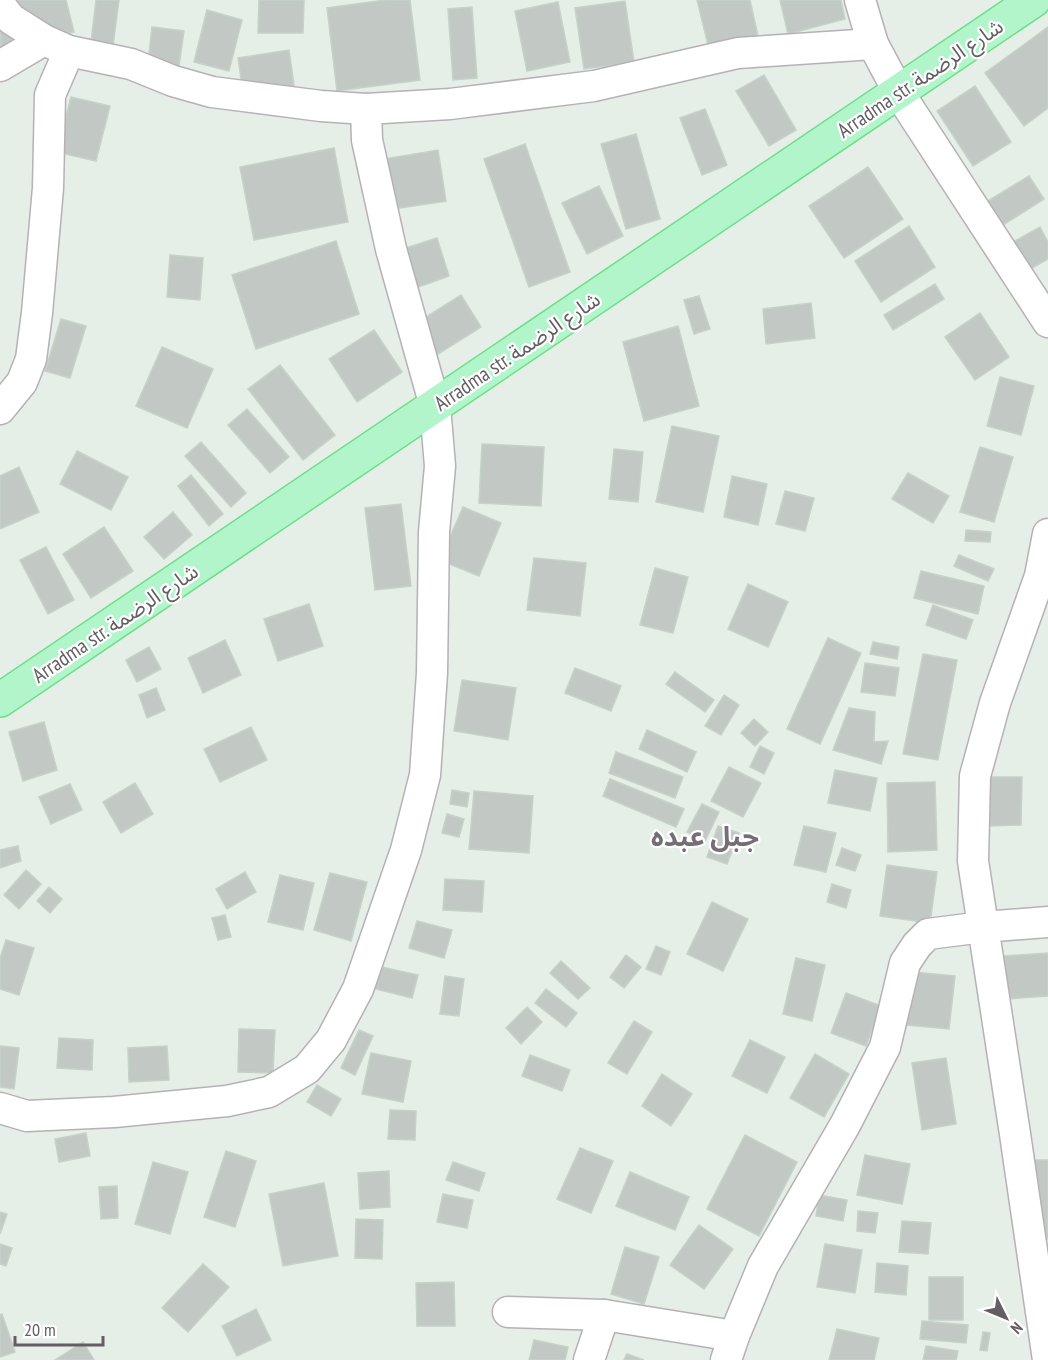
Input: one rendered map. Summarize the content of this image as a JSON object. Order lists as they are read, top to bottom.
{
  "streets": {
    "main road": ["Arradma str. شارع الرضمة"]
  },
  "districts": ["جبل عبده"],
  "scale_bar": "20 m",
  "north": "bottom right"
}
